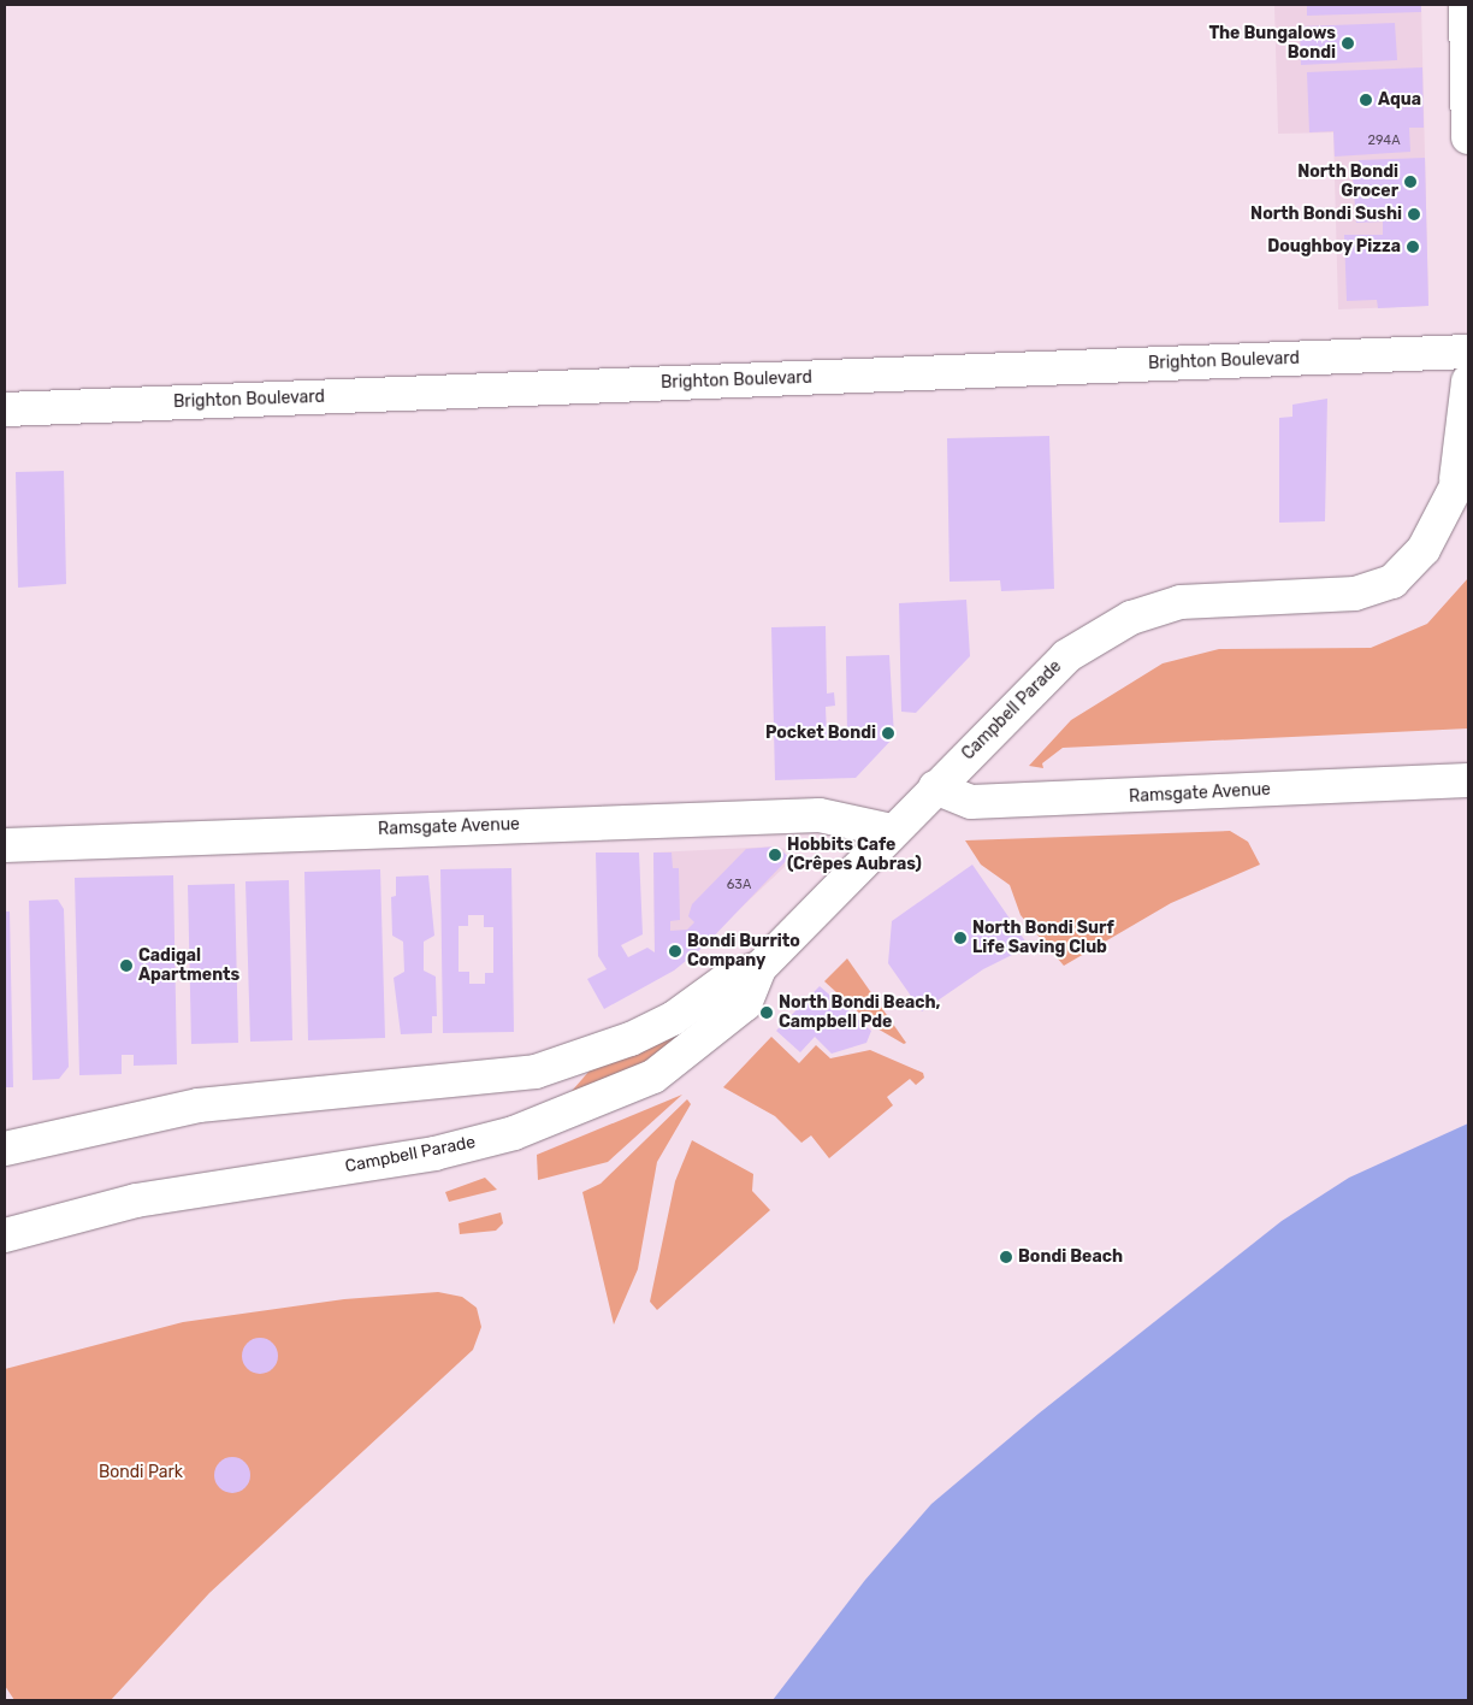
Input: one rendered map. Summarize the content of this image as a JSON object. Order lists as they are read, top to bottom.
{
  "streets": {
    "street": ["Brighton Boulevard", "Campbell Parade", "Ramsgate Avenue"]
  },
  "crossings": [
    ["Campbell Parade", "Ramsgate Avenue"]
  ],
  "parks": ["Bondi Park"],
  "places": [
    "The Bungalows Bondi",
    "Aqua",
    "North Bondi Grocer",
    "North Bondi Sushi",
    "Doughboy Pizza",
    "Pocket Bondi",
    "Hobbits Cafe (Crêpes Aubras)",
    "North Bondi Surf Life Saving Club",
    "Bondi Burrito Company",
    "Cadigal Apartments",
    "North Bondi Beach, Campbell Pde",
    "Bondi Beach"
  ],
  "house_numbers": ["294A", "63A"]
}
